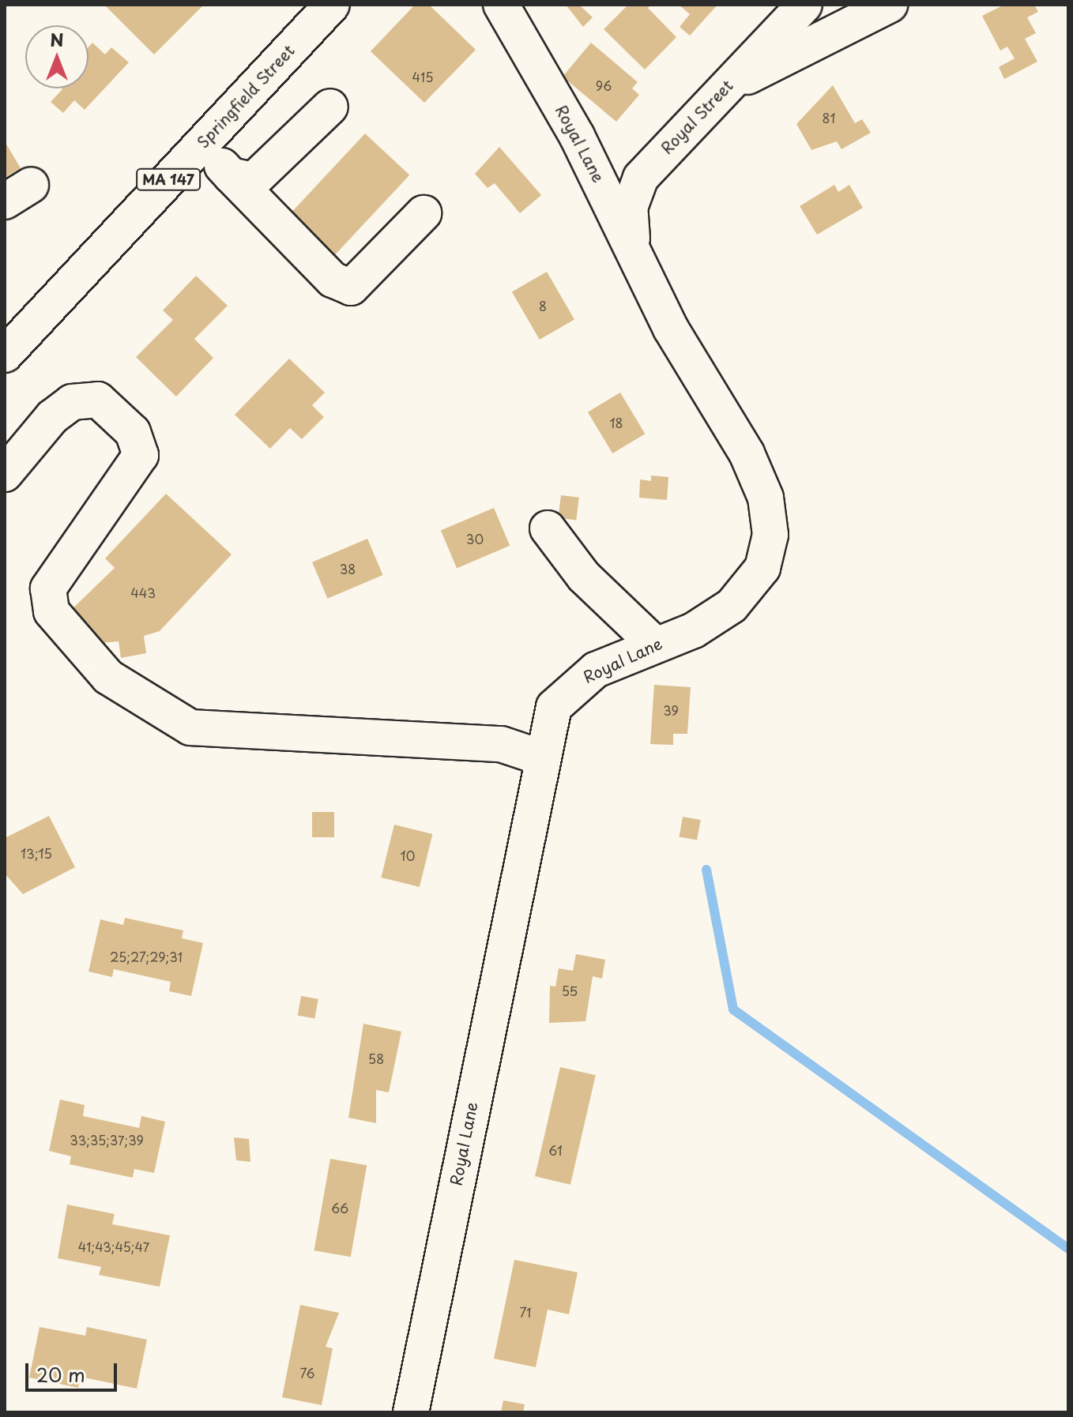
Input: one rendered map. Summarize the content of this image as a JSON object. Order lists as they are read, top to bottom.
{
  "streets": {
    "street": [
      "Springfield Street",
      "Royal Street",
      "Royal Lane",
      "MA 147"
    ]
  },
  "crossings": [
    ["Royal Street", "Royal Lane"]
  ],
  "house_numbers": [
    "415",
    "96",
    "81",
    "8",
    "18",
    "30",
    "38",
    "443",
    "39",
    "13;15",
    "10",
    "25;27;29;31",
    "55",
    "58",
    "33;35;37;39",
    "61",
    "66",
    "41;43;45;47",
    "71",
    "76"
  ],
  "scale_bar": "20 m",
  "north": "top"
}
